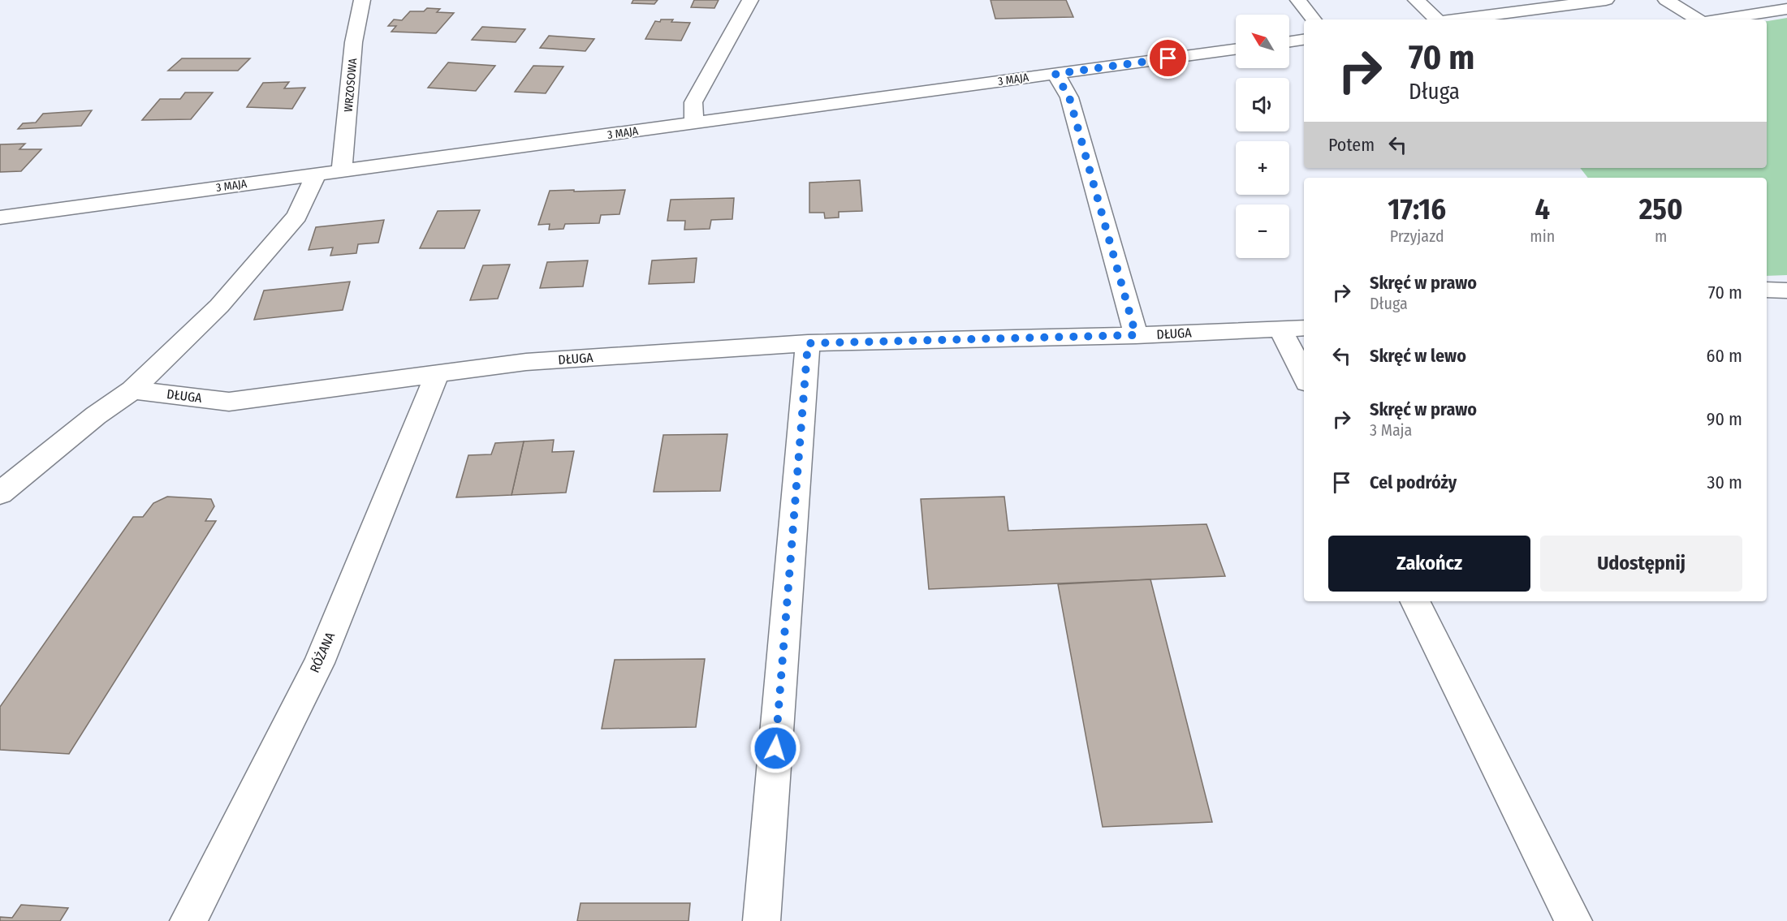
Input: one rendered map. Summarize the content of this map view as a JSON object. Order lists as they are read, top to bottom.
{
  "streets": {
    "street": [
      "3 MAJA",
      "WRZOSOWA",
      "DŁUGA",
      "RÓŻANA"
    ]
  },
  "crossings": [
    ["3 MAJA", "WRZOSOWA"],
    ["DŁUGA", "RÓŻANA"]
  ],
  "north": "top left",
  "page": {
    "map_buttons": ["+", "−"],
    "turn": ["70 m", "Długa"],
    "then": "Potem",
    "eta": [
      "17:16",
      "Przyjazd",
      "4",
      "min",
      "250",
      "m"
    ],
    "list": [
      {
        "name": "Skręć w prawo",
        "note": "Długa",
        "value": "70 m"
      },
      {
        "name": "Skręć w lewo",
        "value": "60 m"
      },
      {
        "name": "Skręć w prawo",
        "note": "3 Maja",
        "value": "90 m"
      },
      {
        "name": "Cel podróży",
        "value": "30 m"
      }
    ],
    "buttons": ["Zakończ", "Udostępnij"]
  }
}
